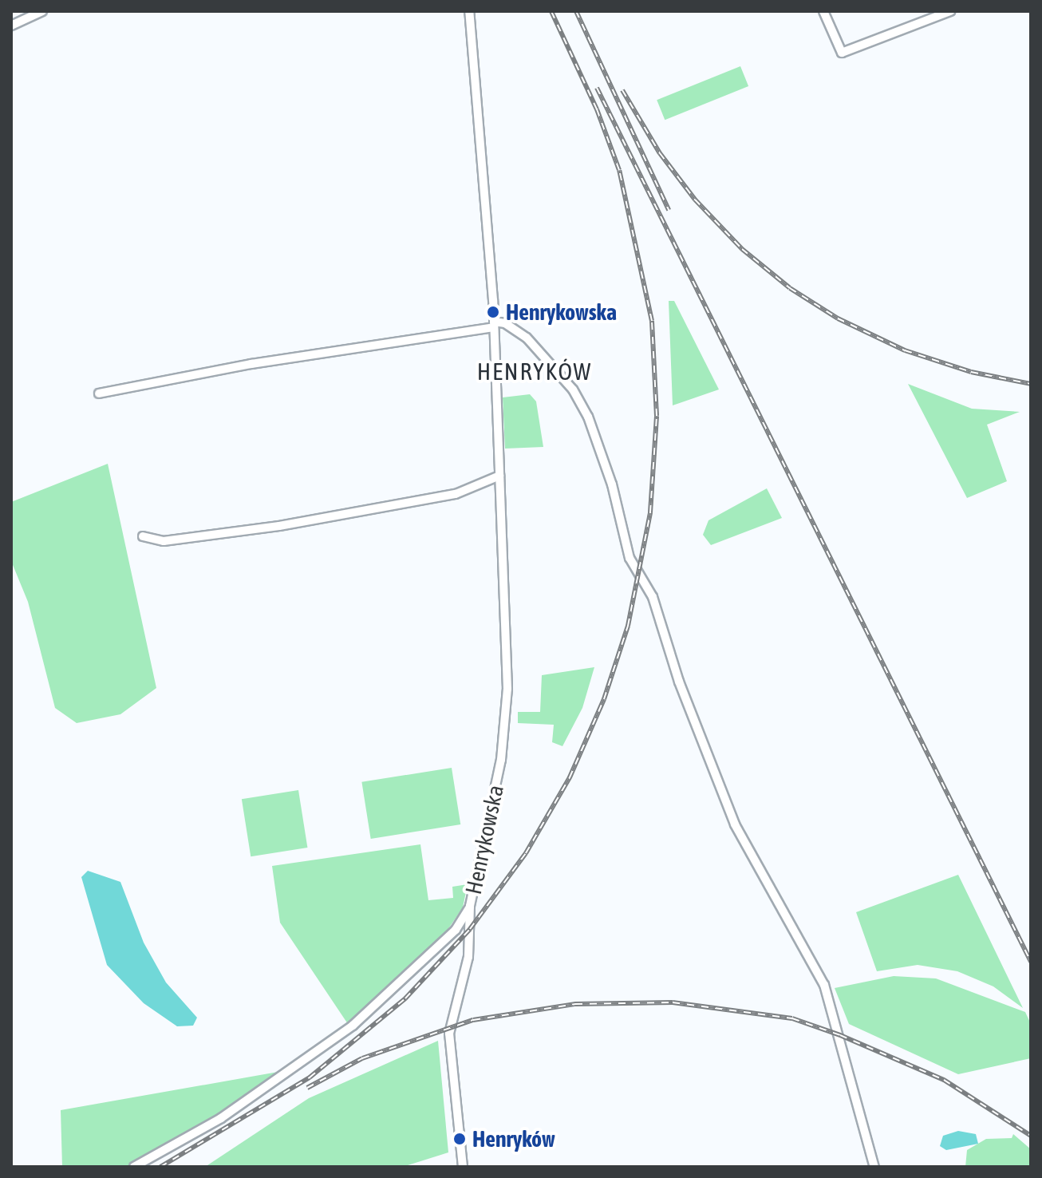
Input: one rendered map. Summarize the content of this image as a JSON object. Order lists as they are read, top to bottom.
{
  "streets": {
    "street": ["Henrykowska"]
  },
  "districts": ["HENRYKÓW"],
  "places": ["Henrykowska", "Henryków"]
}
